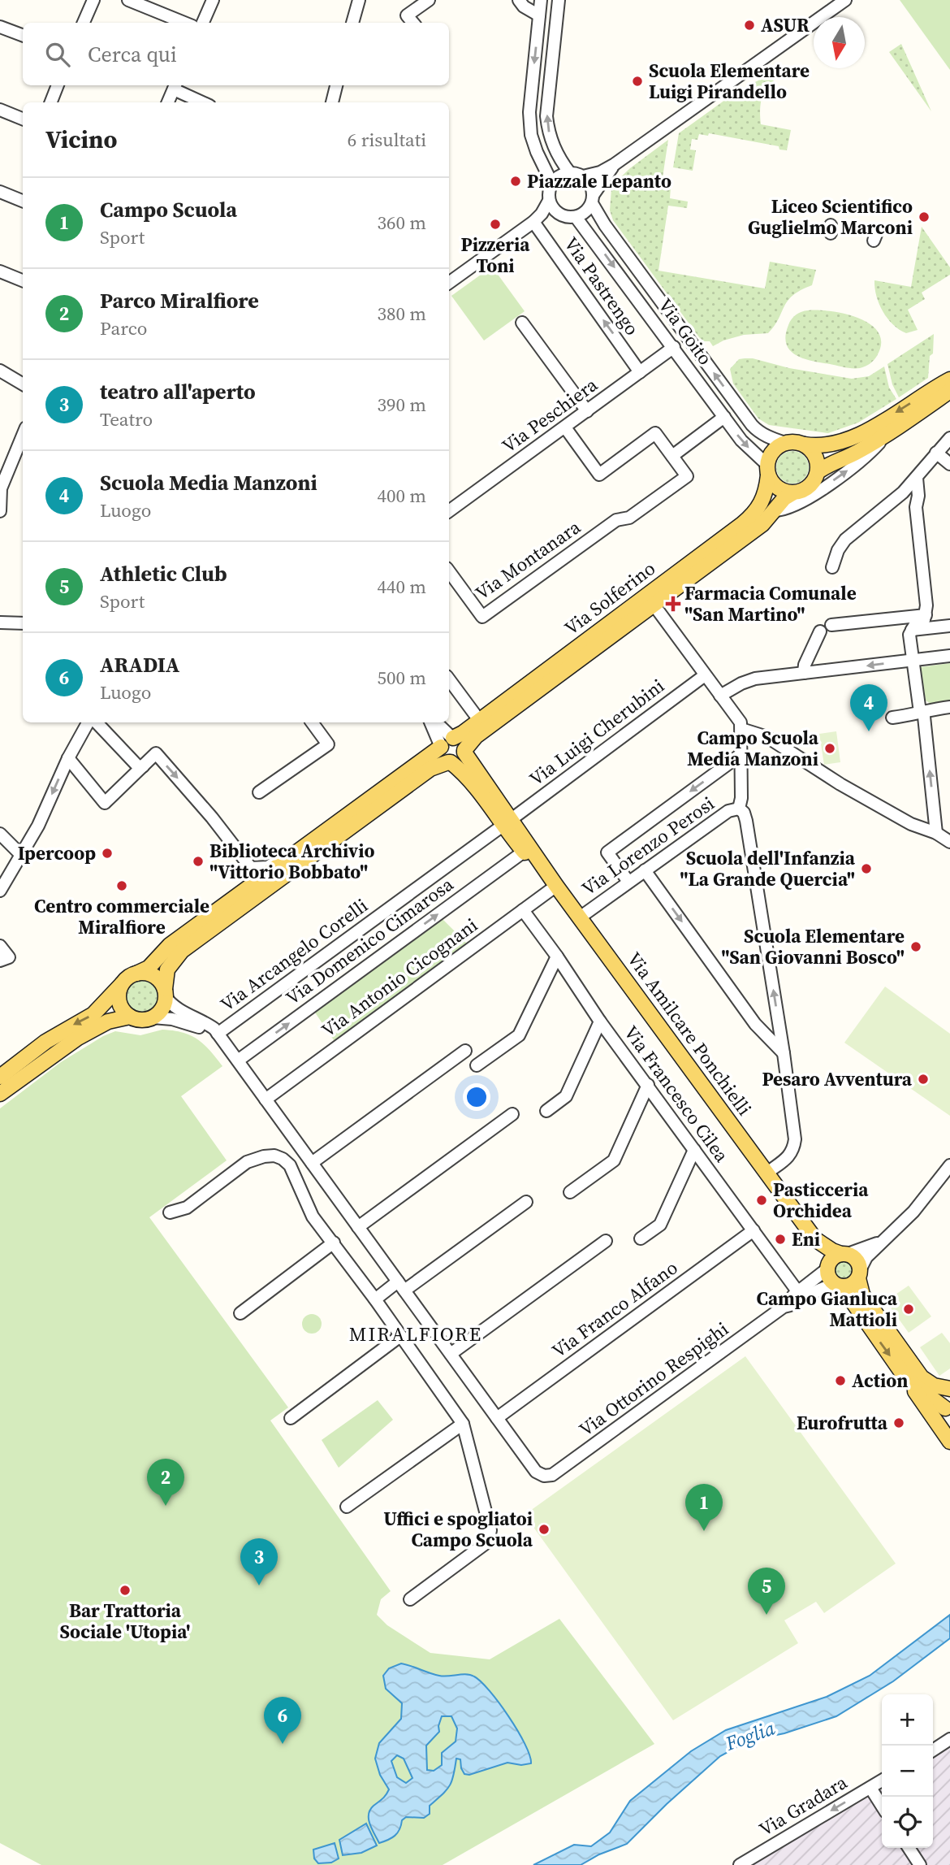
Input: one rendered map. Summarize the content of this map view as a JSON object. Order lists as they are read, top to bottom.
{
  "streets": {
    "main road": ["Via Solferino", "Via Amilcare Ponchielli"],
    "street": [
      "Via Pastrengo",
      "Via Goito",
      "Via Peschiera",
      "Via Montanara",
      "Via Luigi Cherubini",
      "Via Lorenzo Perosi",
      "Via Domenico Cimarosa",
      "Via Arcangelo Corelli",
      "Via Antonio Cicognani",
      "Via Francesco Cilea",
      "Via Franco Alfano",
      "Via Ottorino Respighi",
      "Via Gradara"
    ]
  },
  "crossings": [
    ["Via Pastrengo", "Via Peschiera"],
    ["Via Goito", "Via Peschiera"],
    ["Via Goito", "Via Solferino"],
    ["Via Solferino", "Via Amilcare Ponchielli"],
    ["Via Luigi Cherubini", "Via Arcangelo Corelli"],
    ["Via Luigi Cherubini", "Via Amilcare Ponchielli"],
    ["Via Lorenzo Perosi", "Via Amilcare Ponchielli"],
    ["Via Domenico Cimarosa", "Via Amilcare Ponchielli"],
    ["Via Arcangelo Corelli", "Via Amilcare Ponchielli"],
    ["Via Antonio Cicognani", "Via Amilcare Ponchielli"],
    ["Via Antonio Cicognani", "Via Francesco Cilea"],
    ["Via Amilcare Ponchielli", "Via Ottorino Respighi"],
    ["Via Francesco Cilea", "Via Franco Alfano"],
    ["Via Francesco Cilea", "Via Ottorino Respighi"],
    ["Via Franco Alfano", "Via Ottorino Respighi"]
  ],
  "one_way": ["Via Domenico Cimarosa", "Via Gradara"],
  "districts": ["MIRALFIORE"],
  "water": ["Foglia"],
  "places": {
    "other": [
      "ASUR",
      "Scuola Elementare Luigi Pirandello",
      "Piazzale Lepanto",
      "Liceo Scientifico Guglielmo Marconi",
      "Pizzeria Toni",
      "Campo Scuola Media Manzoni",
      "Ipercoop",
      "Biblioteca Archivio \"Vittorio Bobbato\"",
      "Scuola dell'Infanzia \"La Grande Quercia\"",
      "Centro commerciale Miralfiore",
      "Scuola Elementare \"San Giovanni Bosco\"",
      "Pesaro Avventura",
      "Pasticceria Orchidea",
      "Eni",
      "Campo Gianluca Mattioli",
      "Action",
      "Eurofrutta",
      "Uffici e spogliatoi Campo Scuola",
      "Bar Trattoria Sociale 'Utopia'"
    ],
    "health": ["Farmacia Comunale \"San Martino\""]
  },
  "north": "bottom",
  "page": {
    "search": "Cerca qui",
    "heading": ["Vicino", "6 risultati"],
    "list": [
      {
        "mark": "1",
        "name": "Campo Scuola",
        "note": "Sport",
        "value": "360 m"
      },
      {
        "mark": "2",
        "name": "Parco Miralfiore",
        "note": "Parco",
        "value": "380 m"
      },
      {
        "mark": "3",
        "name": "teatro all'aperto",
        "note": "Teatro",
        "value": "390 m"
      },
      {
        "mark": "4",
        "name": "Scuola Media Manzoni",
        "note": "Luogo",
        "value": "400 m"
      },
      {
        "mark": "5",
        "name": "Athletic Club",
        "note": "Sport",
        "value": "440 m"
      },
      {
        "mark": "6",
        "name": "ARADIA",
        "note": "Luogo",
        "value": "500 m"
      }
    ],
    "pins": [
      "4",
      "2",
      "1",
      "3",
      "5",
      "6"
    ],
    "map_buttons": ["+", "−"]
  }
}
